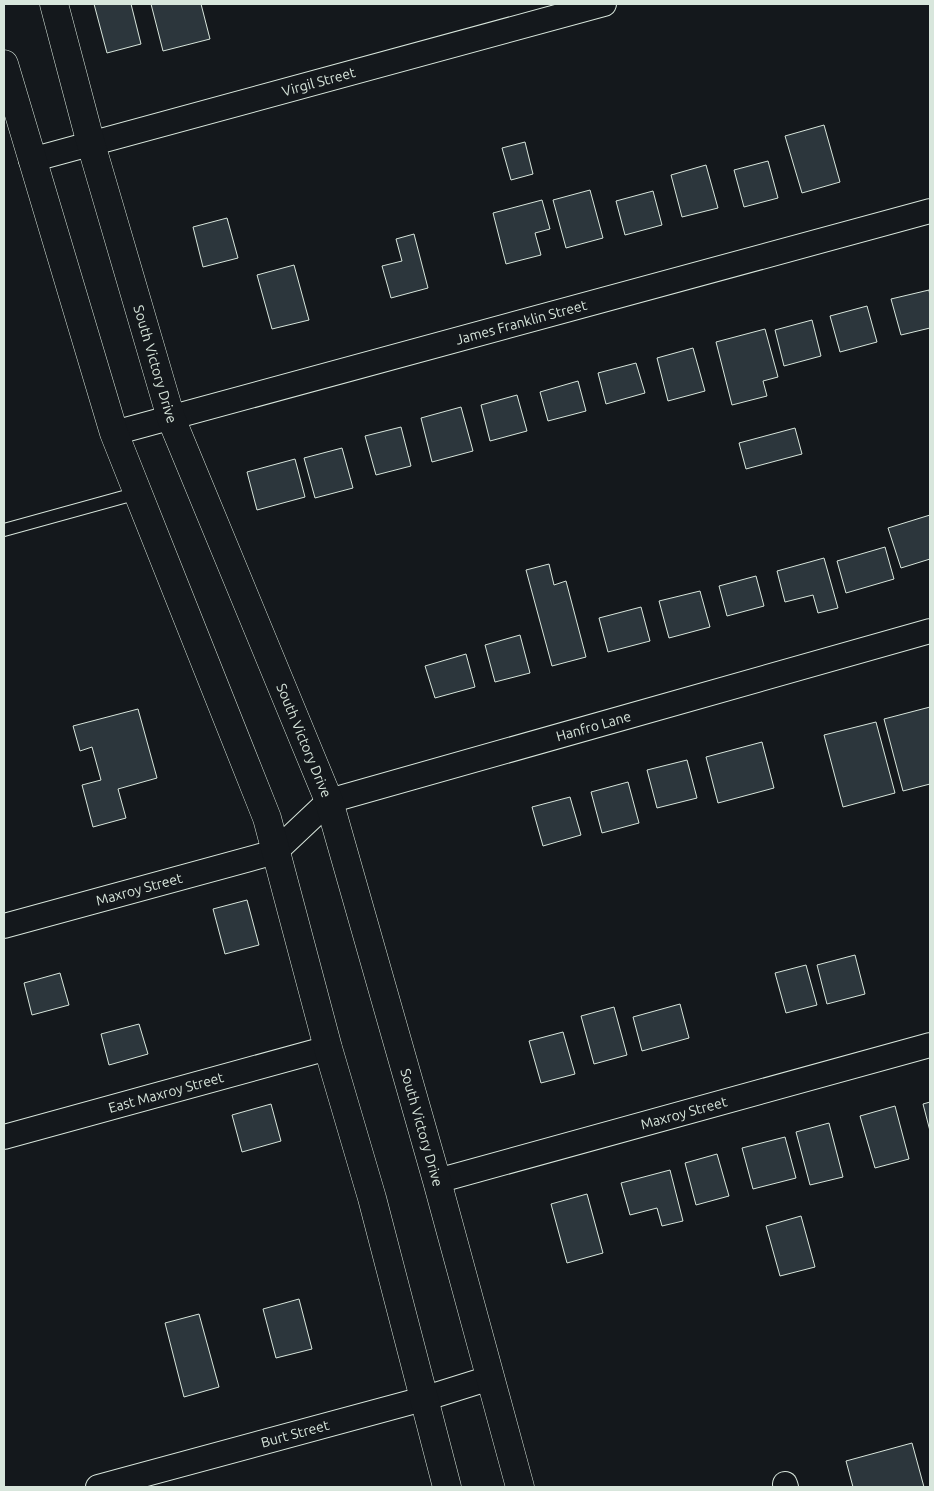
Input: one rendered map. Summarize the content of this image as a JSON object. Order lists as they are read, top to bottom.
{
  "streets": {
    "main road": ["South Victory Drive"],
    "street": [
      "Virgil Street",
      "James Franklin Street",
      "Hanfro Lane",
      "Maxroy Street",
      "East Maxroy Street",
      "Burt Street"
    ]
  },
  "crossings": [
    ["Virgil Street", "South Victory Drive"],
    ["James Franklin Street", "South Victory Drive"],
    ["South Victory Drive", "Hanfro Lane"],
    ["South Victory Drive", "Maxroy Street"],
    ["South Victory Drive", "Burt Street"],
    ["Hanfro Lane", "Maxroy Street"]
  ]
}
